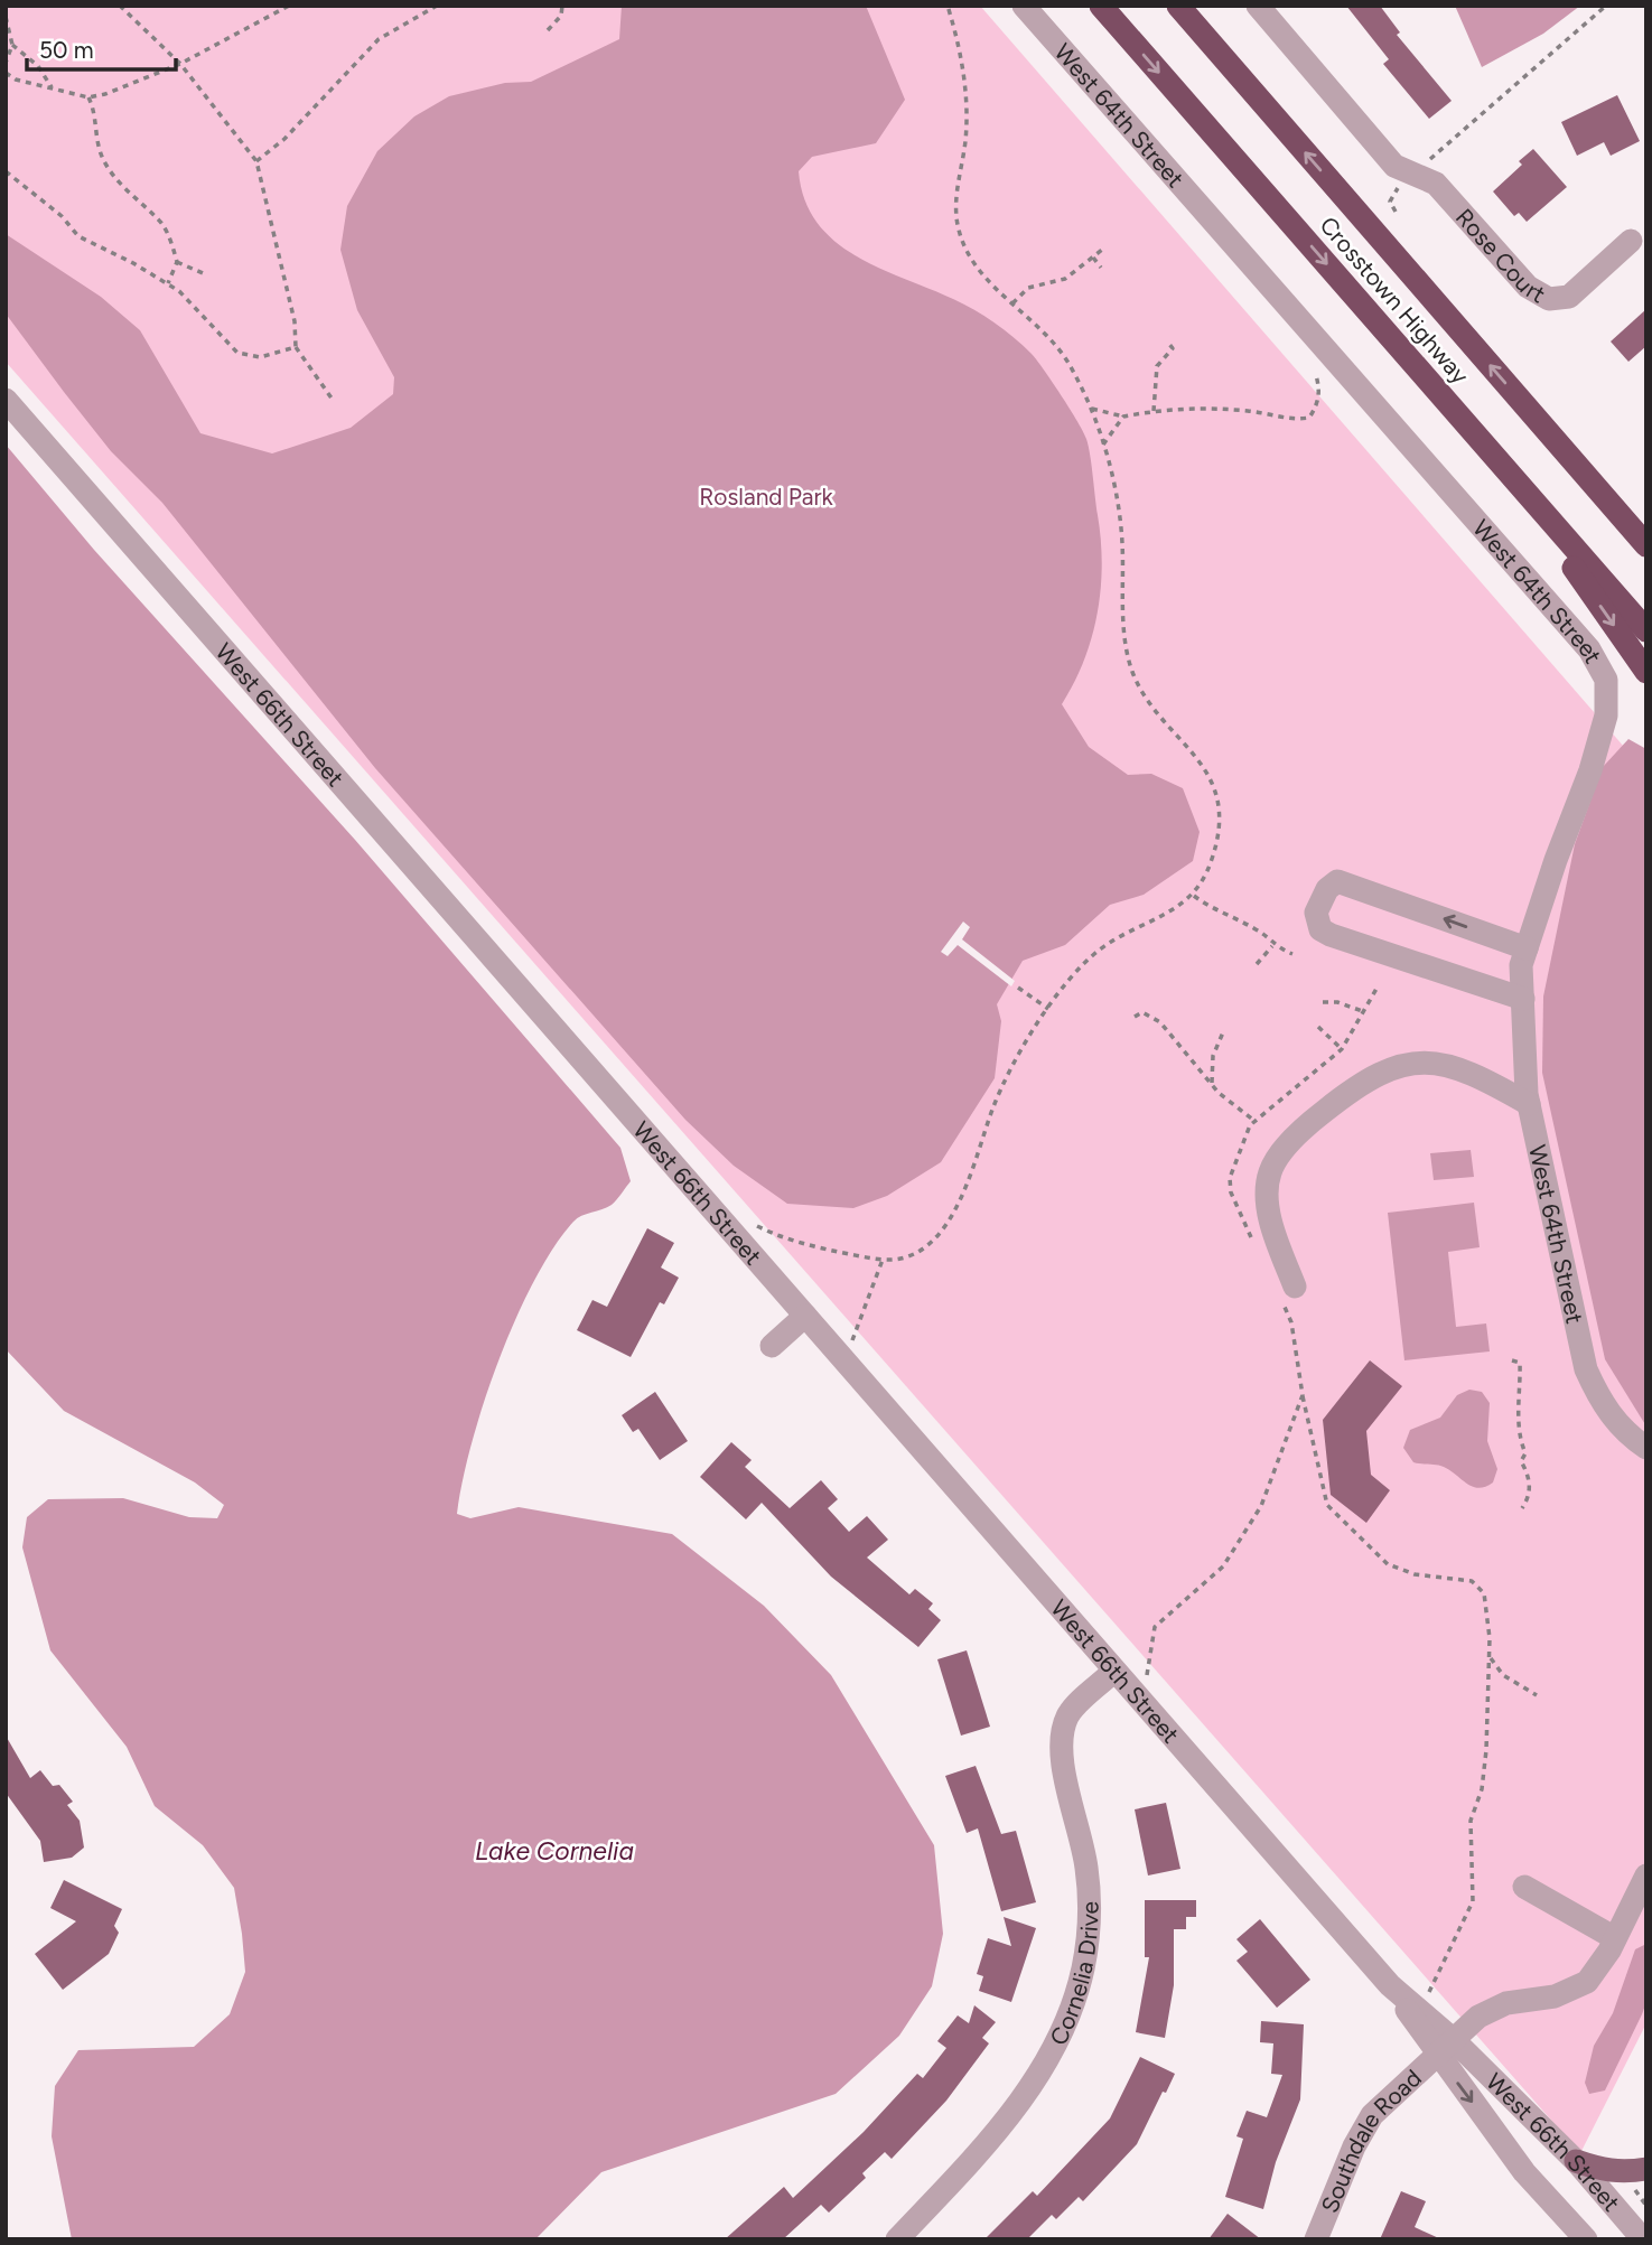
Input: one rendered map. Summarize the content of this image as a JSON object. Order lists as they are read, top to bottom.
{
  "streets": {
    "highway": ["Crosstown Highway"],
    "street": [
      "West 64th Street",
      "Rose Court",
      "West 66th Street",
      "Cornelia Drive",
      "Southdale Road"
    ]
  },
  "crossings": [
    ["West 66th Street", "Cornelia Drive"],
    ["West 66th Street", "Southdale Road"]
  ],
  "water": ["Lake Cornelia"],
  "parks": ["Rosland Park"],
  "scale_bar": "50 m"
}
